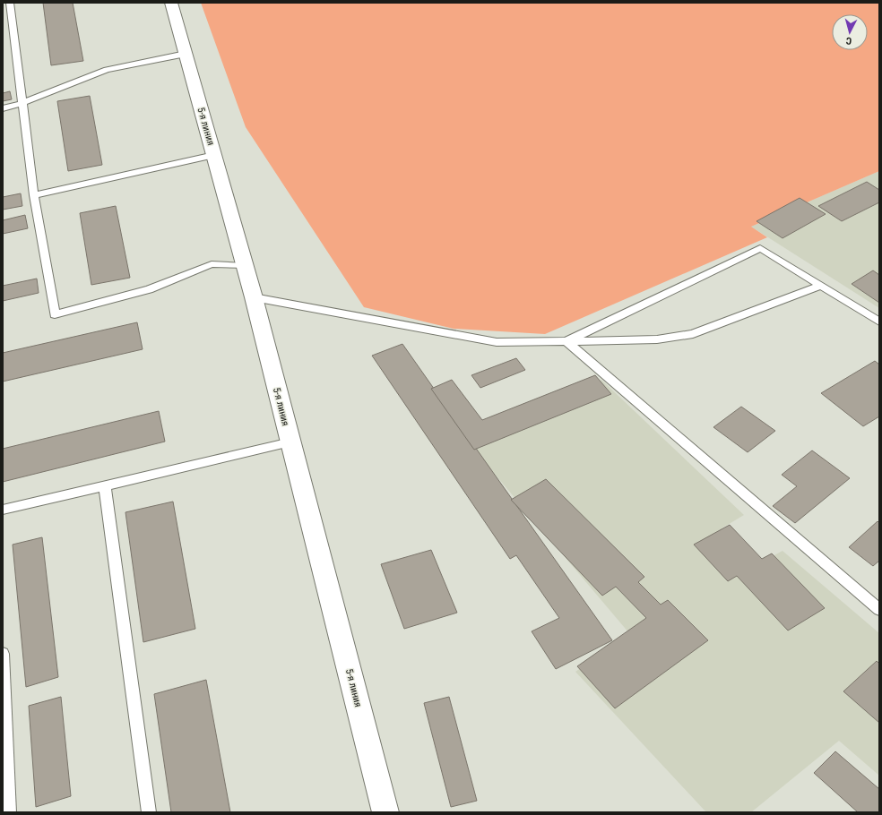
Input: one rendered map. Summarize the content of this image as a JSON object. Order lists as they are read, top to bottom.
{
  "streets": {
    "street": ["5-я линия"]
  },
  "north": "bottom"
}
